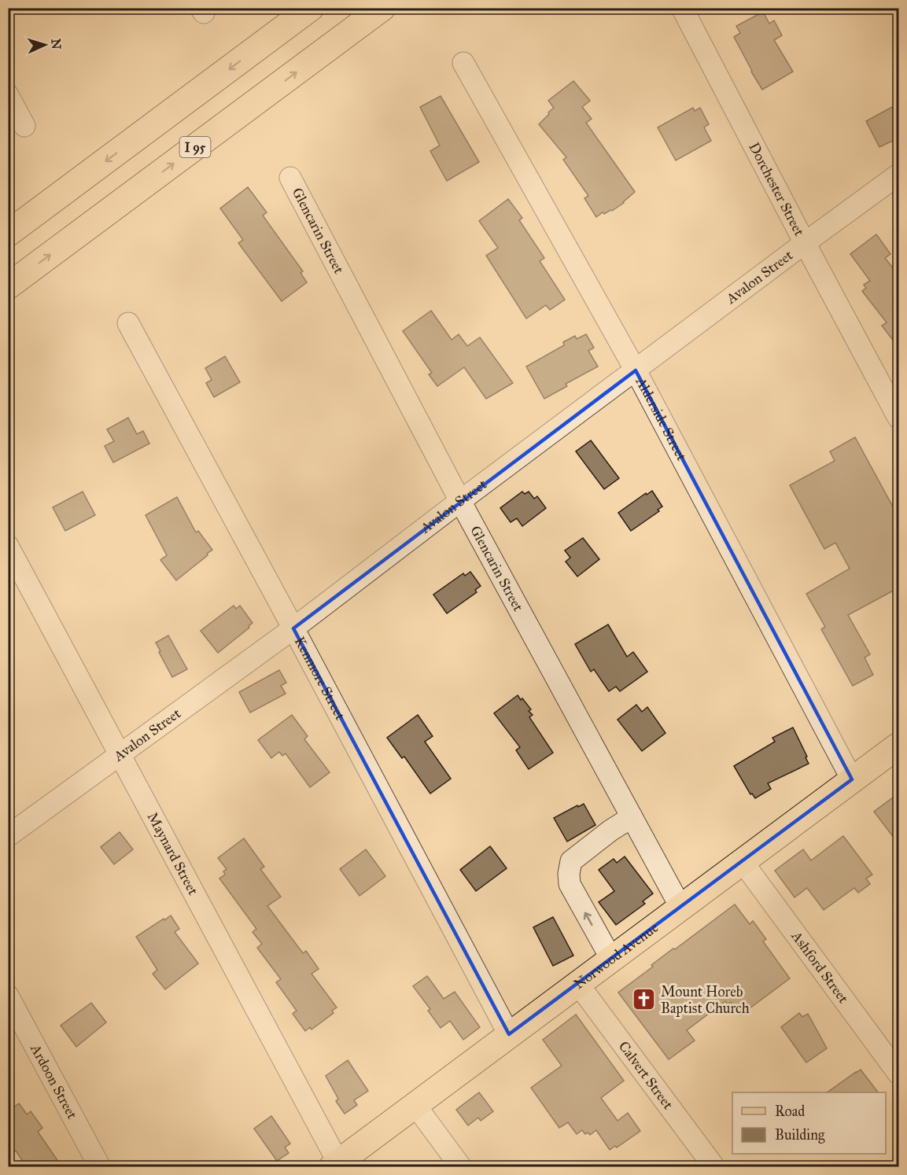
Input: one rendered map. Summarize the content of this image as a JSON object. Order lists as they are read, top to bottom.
{
  "streets": {
    "main road": ["I 95", "Norwood Avenue"],
    "street": [
      "Dorchester Street",
      "Glencarin Street",
      "Avalon Street",
      "Alderside Street",
      "Kenmore Street",
      "Maynard Street",
      "Ashford Street",
      "Calvert Street",
      "Ardoon Street"
    ]
  },
  "crossings": [
    ["Dorchester Street", "Avalon Street"],
    ["Glencarin Street", "Avalon Street"],
    ["Glencarin Street", "Norwood Avenue"],
    ["Avalon Street", "Alderside Street"],
    ["Avalon Street", "Kenmore Street"],
    ["Avalon Street", "Maynard Street"],
    ["Alderside Street", "Norwood Avenue"],
    ["Kenmore Street", "Norwood Avenue"],
    ["Maynard Street", "Norwood Avenue"],
    ["Norwood Avenue", "Ashford Street"],
    ["Norwood Avenue", "Calvert Street"]
  ],
  "places": {
    "church": ["Mount Horeb Baptist Church"]
  },
  "legend": ["Road", "Building"],
  "north": "right"
}
